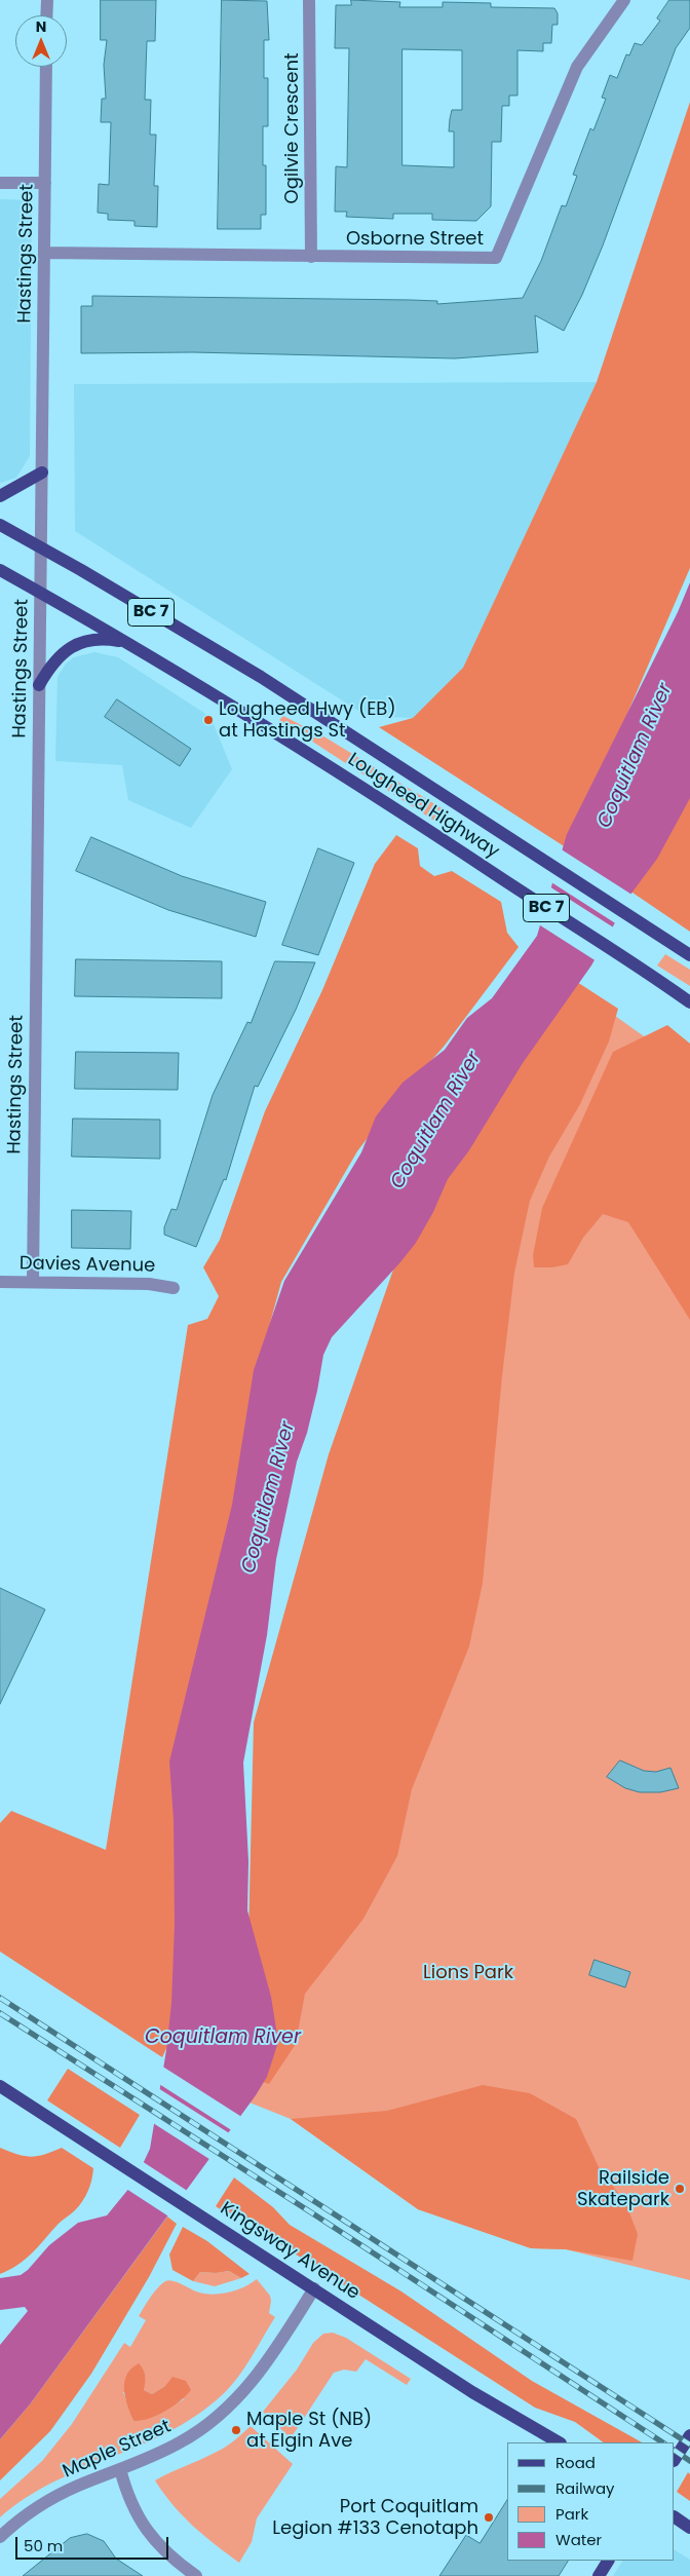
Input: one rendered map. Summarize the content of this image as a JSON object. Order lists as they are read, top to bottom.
{
  "streets": {
    "main road": ["BC 7", "Lougheed Highway", "Kingsway Avenue"],
    "street": [
      "Ogilvie Crescent",
      "Osborne Street",
      "Hastings Street",
      "Davies Avenue",
      "Maple Street"
    ]
  },
  "crossings": [
    ["Ogilvie Crescent", "Osborne Street"],
    ["Osborne Street", "Hastings Street"],
    ["Hastings Street", "Lougheed Highway"],
    ["Hastings Street", "Davies Avenue"],
    ["Kingsway Avenue", "Maple Street"]
  ],
  "water": ["Coquitlam River"],
  "parks": ["Lions Park"],
  "places": [
    "Lougheed Hwy (EB) at Hastings St",
    "Railside Skatepark",
    "Maple St (NB) at Elgin Ave",
    "Port Coquitlam Legion #133 Cenotaph"
  ],
  "legend": [
    "Road",
    "Railway",
    "Park",
    "Water"
  ],
  "scale_bar": "50 m",
  "north": "top"
}
